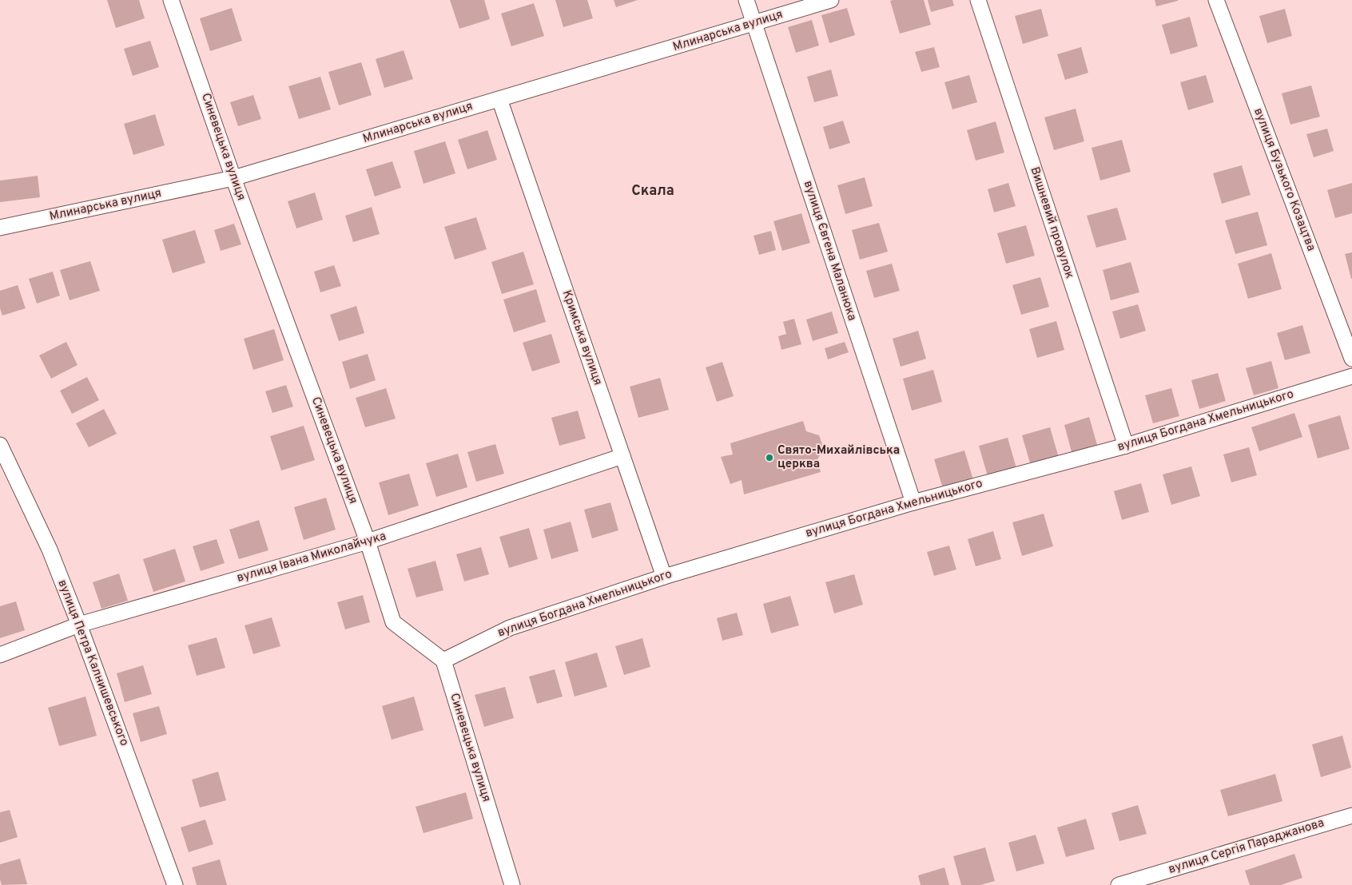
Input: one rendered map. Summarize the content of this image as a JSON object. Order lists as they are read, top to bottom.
{
  "streets": {
    "street": [
      "Млинарська вулиця",
      "Синевецька вулиця",
      "вулиця Бузького Козацтва",
      "Вишневий провулок",
      "вулиця Євгена Маланюка",
      "Кримська вулиця",
      "вулиця Богдана Хмельницького",
      "вулиця Івана Миколайчука",
      "вулиця Петра Калнишевського",
      "вулиця Сергія Параджанова"
    ]
  },
  "crossings": [
    ["Млинарська вулиця", "Синевецька вулиця"],
    ["Млинарська вулиця", "вулиця Євгена Маланюка"],
    ["Млинарська вулиця", "Кримська вулиця"],
    ["Синевецька вулиця", "вулиця Богдана Хмельницького"],
    ["Синевецька вулиця", "вулиця Івана Миколайчука"],
    ["Вишневий провулок", "вулиця Богдана Хмельницького"],
    ["вулиця Євгена Маланюка", "вулиця Богдана Хмельницького"],
    ["Кримська вулиця", "вулиця Богдана Хмельницького"],
    ["Кримська вулиця", "вулиця Івана Миколайчука"],
    ["вулиця Івана Миколайчука", "вулиця Петра Калнишевського"]
  ],
  "districts": ["Скала"],
  "places": ["Свято-Михайлівська церква"]
}
